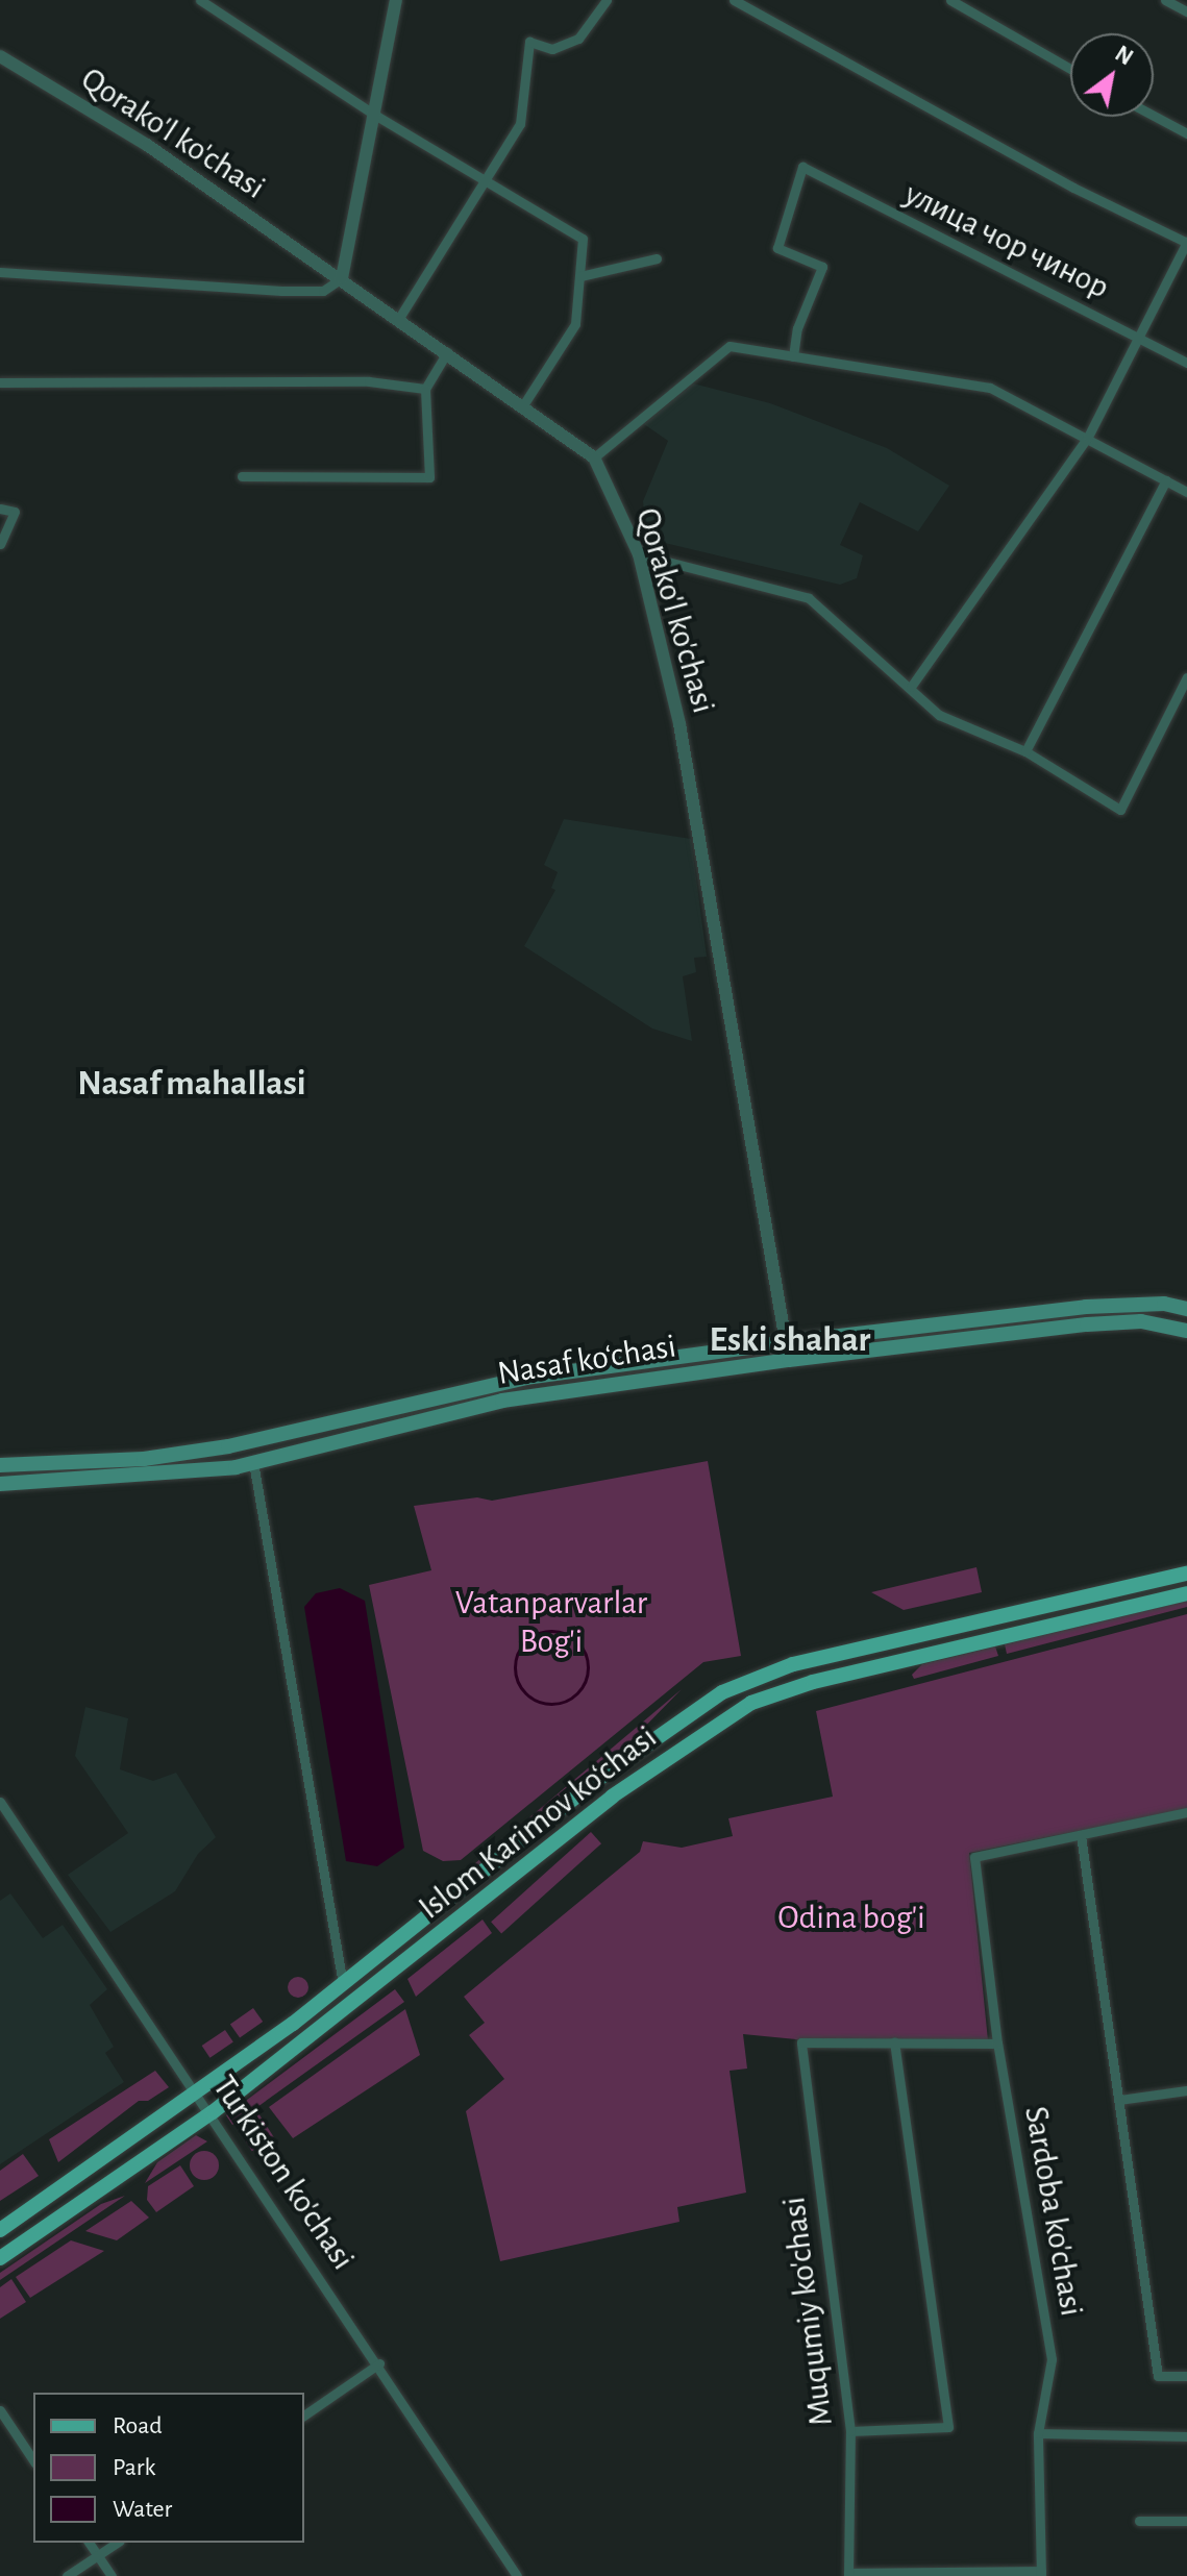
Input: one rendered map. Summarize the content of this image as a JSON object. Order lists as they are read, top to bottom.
{
  "streets": {
    "main road": ["Nasaf ko‘chasi", "Islom Karimov ko‘chasi"],
    "street": [
      "Qorako'l ko'chasi",
      "улица чор чинор",
      "Turkiston ko'chasi",
      "Sardoba ko'chasi",
      "Muqumiy ko'chasi"
    ]
  },
  "crossings": [
    ["Qorako'l ko'chasi", "Nasaf ko‘chasi"],
    ["Islom Karimov ko‘chasi", "Turkiston ko'chasi"]
  ],
  "districts": ["Nasaf mahallasi", "Eski shahar"],
  "parks": ["Vatanparvarlar Bog'i", "Odina bog'i"],
  "legend": ["Road", "Park", "Water"],
  "north": "top right"
}
